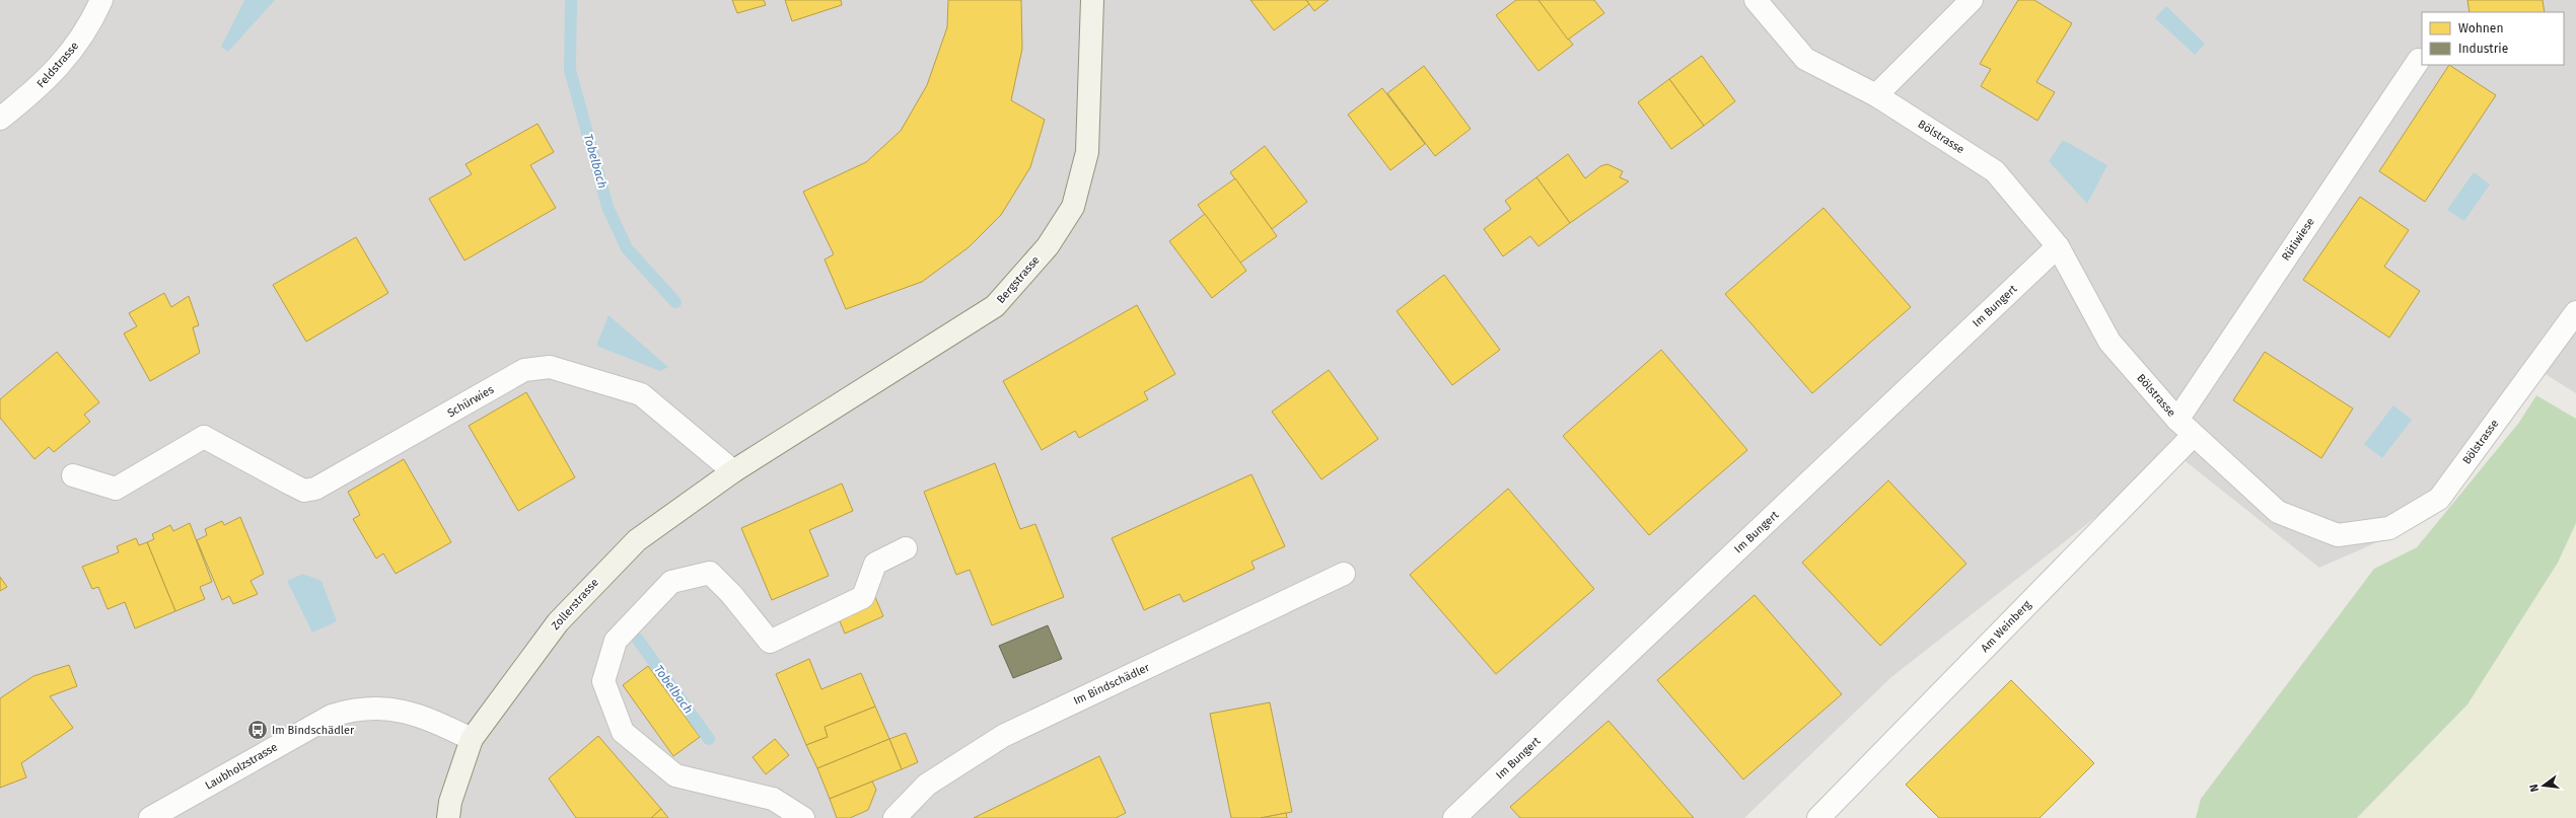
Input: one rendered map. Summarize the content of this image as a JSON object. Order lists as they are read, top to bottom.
{
  "streets": {
    "street": [
      "Feldstrasse",
      "Bölstrasse",
      "Rütiwiese",
      "Bergstrasse",
      "Im Bungert",
      "Schürwies",
      "Zollerstrasse",
      "Am Weinberg",
      "Im Bindschädler",
      "Laubholzstrasse"
    ]
  },
  "crossings": [
    ["Bölstrasse", "Rütiwiese"],
    ["Bölstrasse", "Im Bungert"],
    ["Bölstrasse", "Am Weinberg"],
    ["Bergstrasse", "Zollerstrasse"],
    ["Schürwies", "Zollerstrasse"],
    ["Zollerstrasse", "Laubholzstrasse"]
  ],
  "water": ["Tobelbach"],
  "places": {
    "bus stop": ["Im Bindschädler"]
  },
  "legend": ["Wohnen", "Industrie"],
  "north": "left"
}
